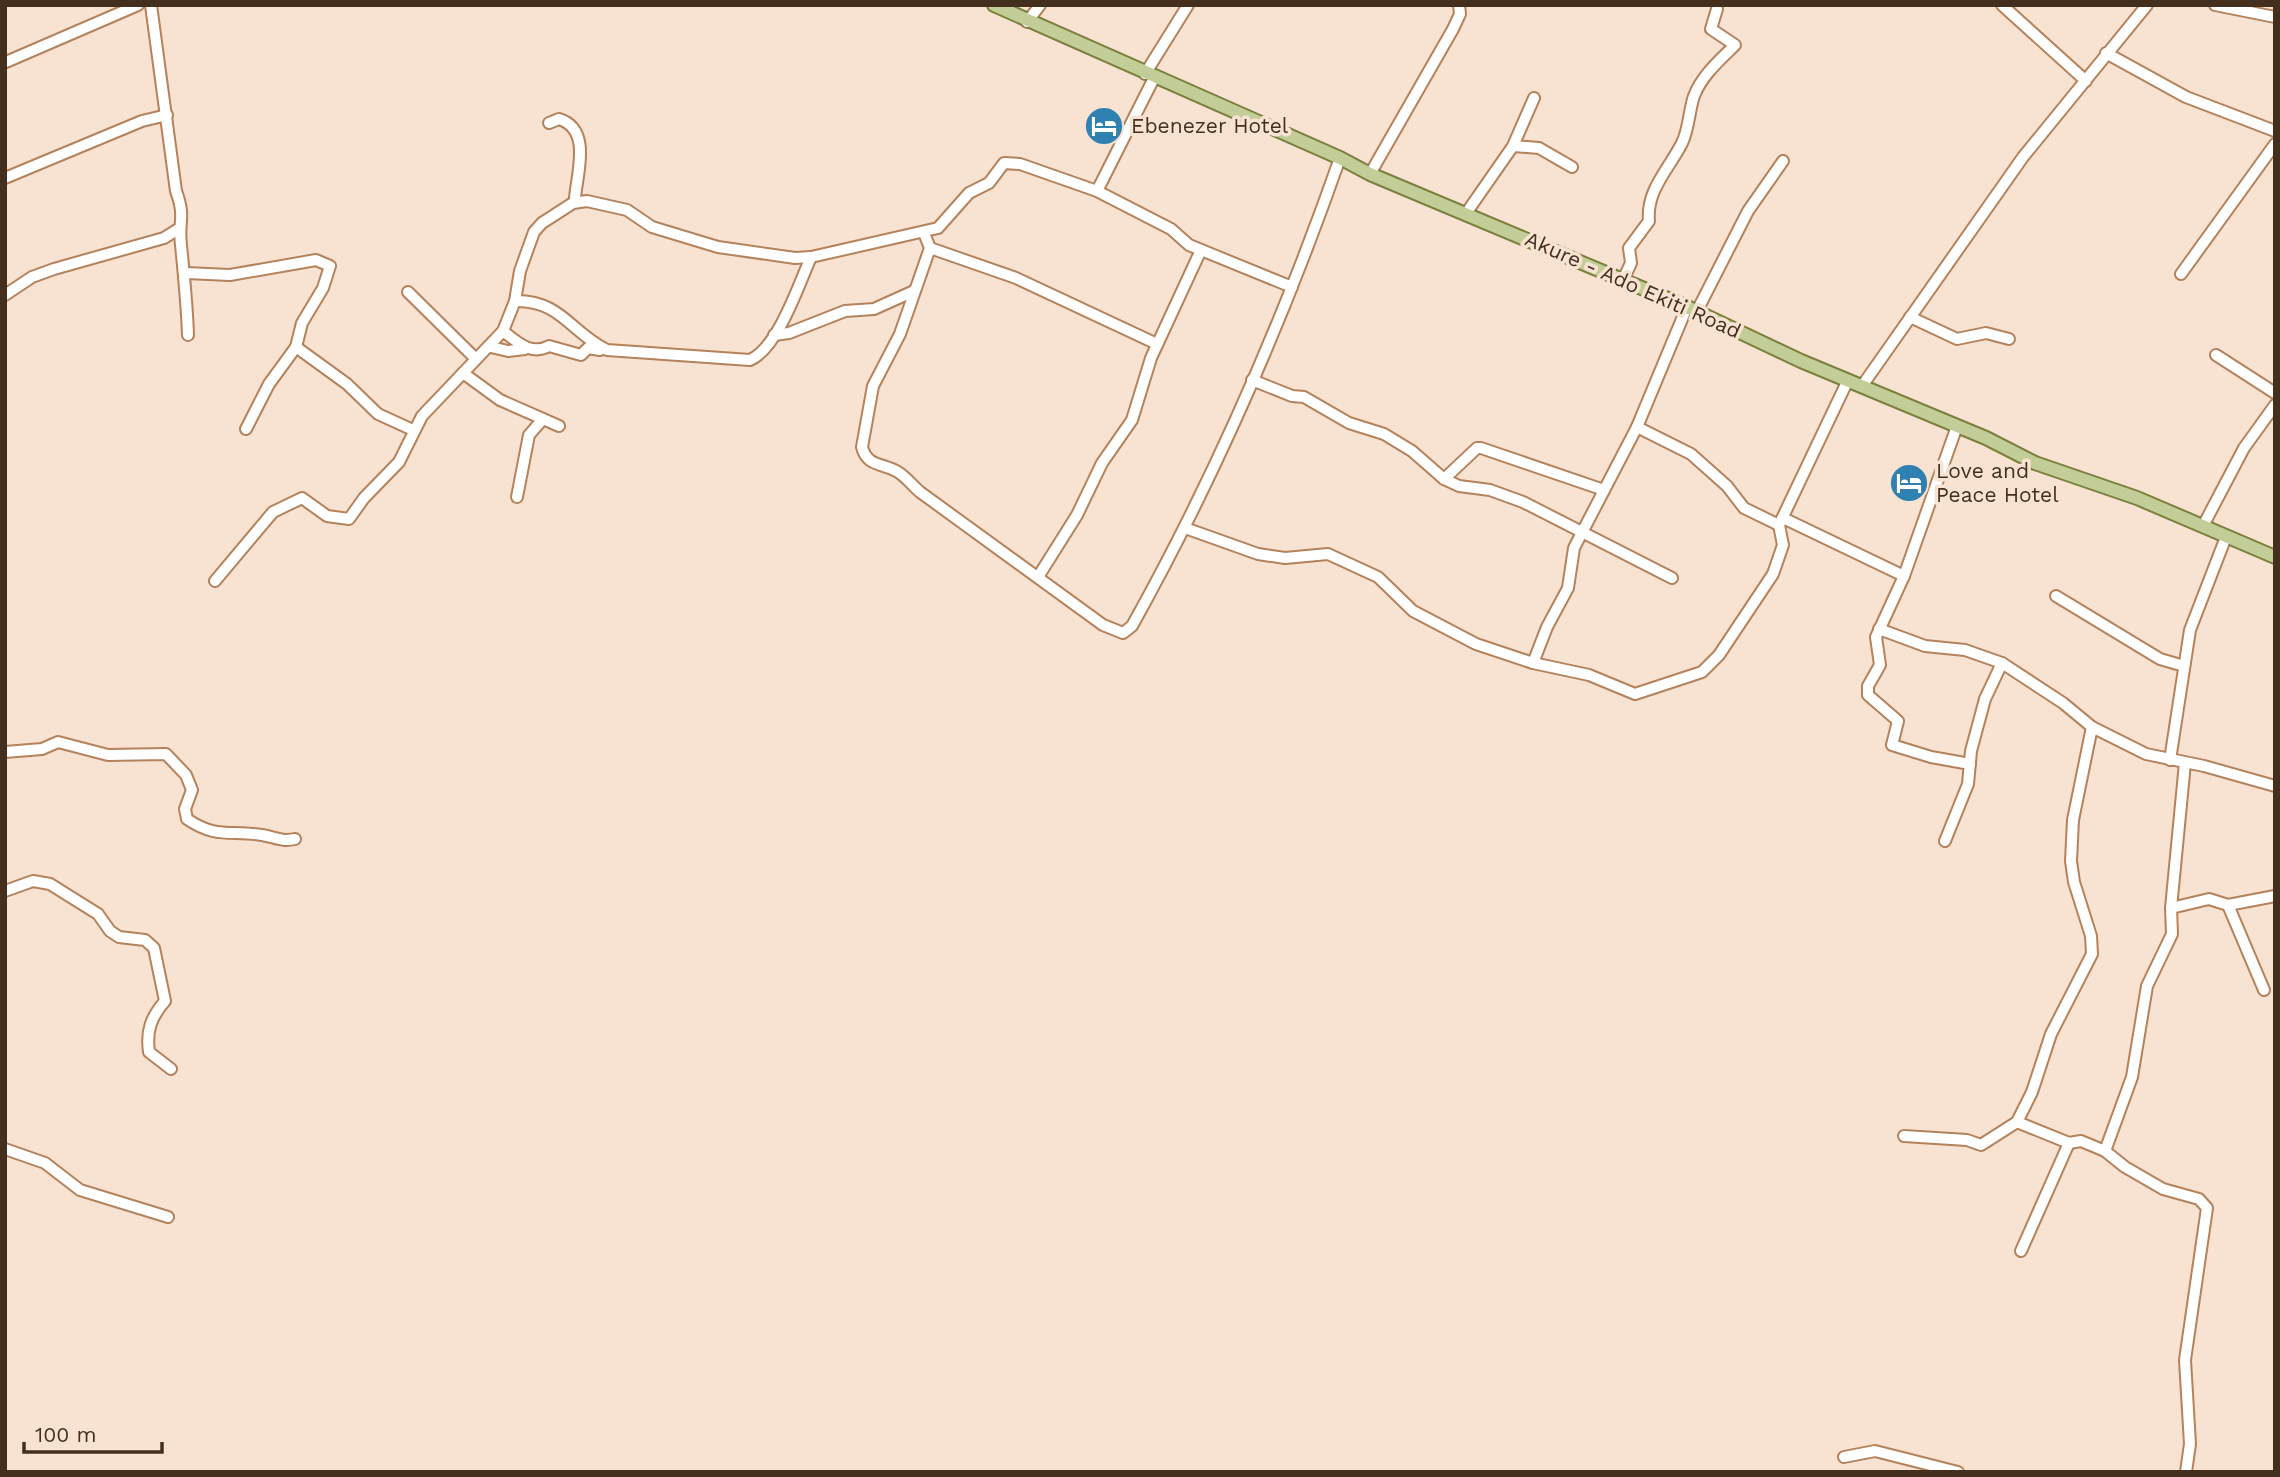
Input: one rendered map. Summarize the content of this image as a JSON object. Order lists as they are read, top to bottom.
{
  "streets": {
    "main road": ["Akure - Ado Ekiti Road"]
  },
  "places": {
    "hotel": ["Ebenezer Hotel", "Love and Peace Hotel"]
  },
  "scale_bar": "100 m"
}
